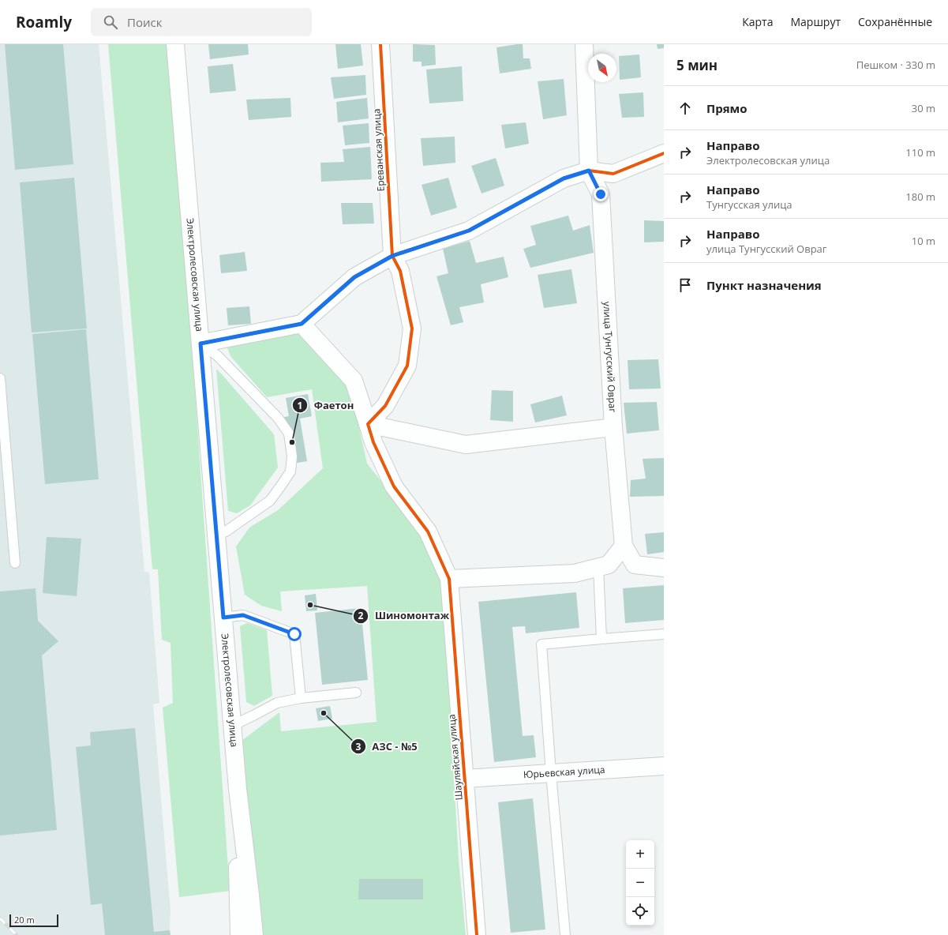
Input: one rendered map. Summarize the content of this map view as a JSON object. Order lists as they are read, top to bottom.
{
  "streets": {
    "street": [
      "Ереванская улица",
      "Электролесовская улица",
      "улица Тунгусский Овраг",
      "Шауляйская улица",
      "Юрьевская улица"
    ]
  },
  "crossings": [
    ["Шауляйская улица", "Юрьевская улица"]
  ],
  "places": ["Фаетон", "Шиномонтаж", "АЗС - №5"],
  "scale_bar": "20 m",
  "north": "bottom right",
  "page": {
    "header": "Roamly",
    "search": "Поиск",
    "nav": ["Карта", "Маршрут", "Сохранённые"],
    "heading": ["5 мин", "Пешком · 330 m"],
    "list": [
      ["Прямо", "30 m"],
      ["Направо", "Электролесовская улица", "110 m"],
      ["Направо", "Тунгусская улица", "180 m"],
      ["Направо", "улица Тунгусский Овраг", "10 m"],
      "Пункт назначения"
    ],
    "map_buttons": ["+", "−"],
    "scale": "20 m"
  }
}
